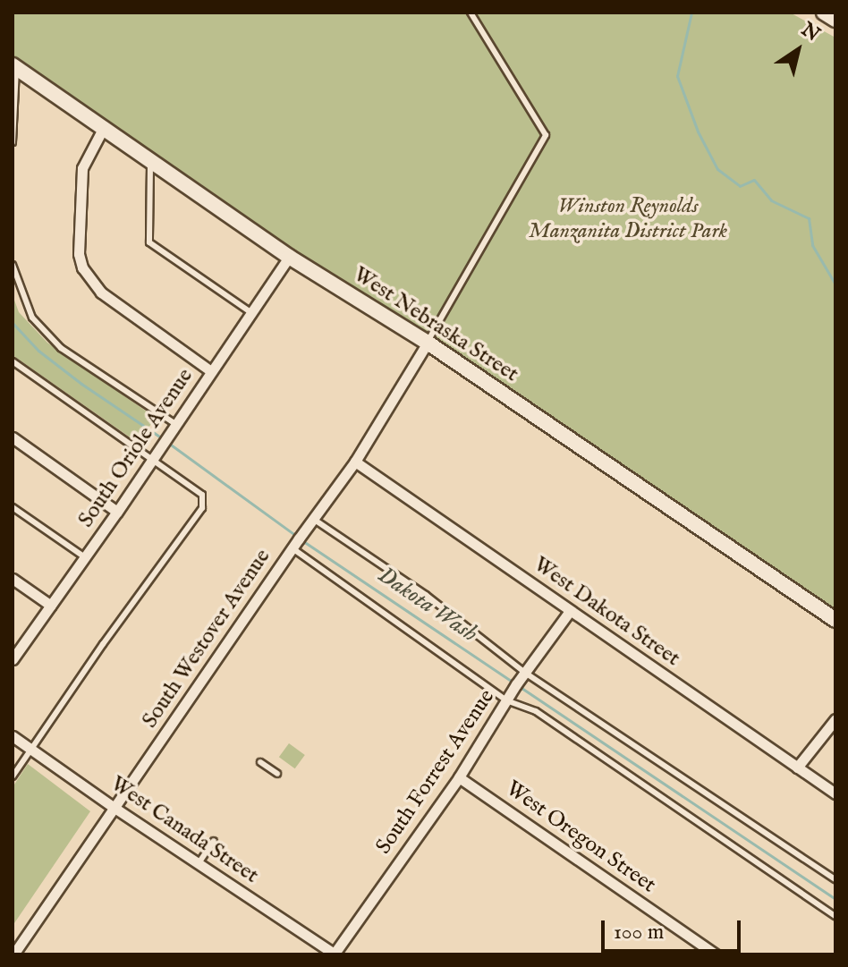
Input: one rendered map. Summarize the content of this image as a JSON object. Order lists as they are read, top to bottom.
{
  "streets": {
    "street": [
      "West Nebraska Street",
      "South Oriole Avenue",
      "West Dakota Street",
      "South Westover Avenue",
      "South Forrest Avenue",
      "West Canada Street",
      "West Oregon Street"
    ]
  },
  "crossings": [
    ["West Nebraska Street", "South Oriole Avenue"],
    ["West Nebraska Street", "South Westover Avenue"],
    ["West Dakota Street", "South Westover Avenue"],
    ["West Dakota Street", "South Forrest Avenue"],
    ["South Westover Avenue", "West Canada Street"],
    ["South Forrest Avenue", "West Canada Street"],
    ["South Forrest Avenue", "West Oregon Street"]
  ],
  "water": ["Dakota Wash"],
  "parks": ["Winston Reynolds Manzanita District Park"],
  "scale_bar": "100 m",
  "north": "top right"
}
